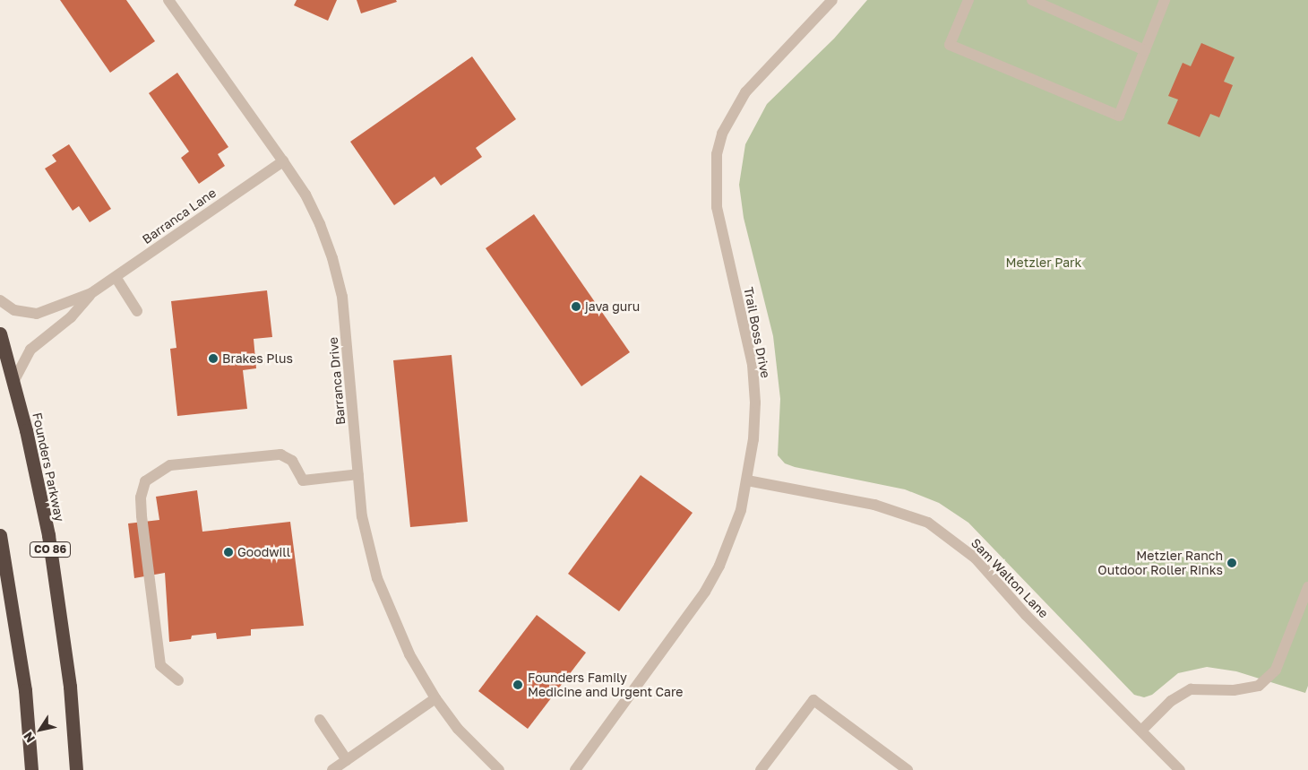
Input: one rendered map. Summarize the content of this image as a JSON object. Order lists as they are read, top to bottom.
{
  "streets": {
    "highway": ["Founders Parkway", "CO 86"],
    "street": [
      "Barranca Lane",
      "Trail Boss Drive",
      "Barranca Drive",
      "Sam Walton Lane"
    ]
  },
  "crossings": [
    ["Barranca Lane", "Barranca Drive"],
    ["Barranca Lane", "Founders Parkway"],
    ["Trail Boss Drive", "Sam Walton Lane"]
  ],
  "parks": ["Metzler Park"],
  "places": [
    "java guru",
    "Brakes Plus",
    "Goodwill",
    "Metzler Ranch Outdoor Roller Rinks",
    "Founders Family Medicine and Urgent Care"
  ],
  "north": "bottom left"
}
